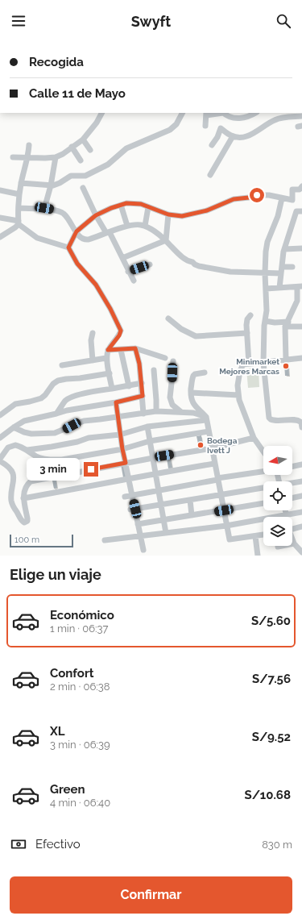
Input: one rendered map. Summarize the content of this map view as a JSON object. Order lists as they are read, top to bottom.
{
  "places": ["Minimarket Mejores Marcas", "Bodega Ivett J"],
  "scale_bar": "100 m",
  "north": "left",
  "page": {
    "header": "Swyft",
    "banner": ["Recogida", "Calle 11 de Mayo"],
    "bubble": "3 min",
    "scale": "100 m",
    "heading": "Elige un viaje",
    "list": [
      {
        "name": "Económico",
        "note": "1 min · 06:37",
        "value": "S/5.60"
      },
      {
        "name": "Confort",
        "note": "2 min · 06:38",
        "value": "S/7.56"
      },
      {
        "name": "XL",
        "note": "3 min · 06:39",
        "value": "S/9.52"
      },
      {
        "name": "Green",
        "note": "4 min · 06:40",
        "value": "S/10.68"
      }
    ],
    "pay": ["Efectivo", "830 m"],
    "buttons": "Confirmar"
  }
}
